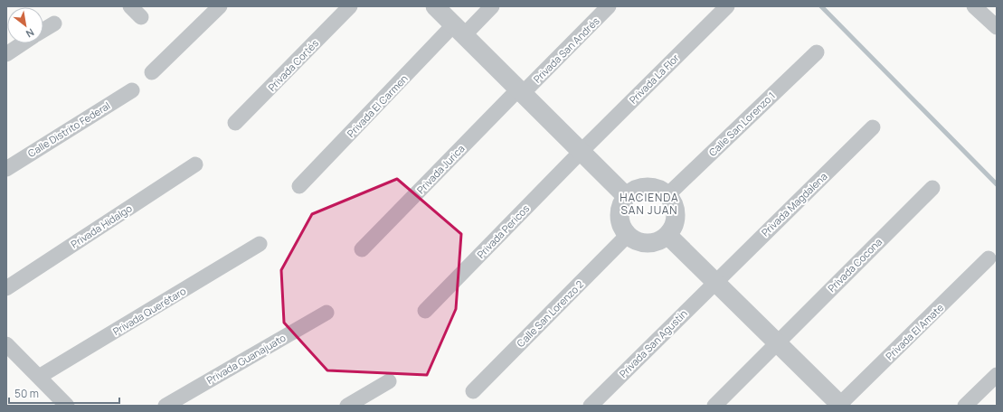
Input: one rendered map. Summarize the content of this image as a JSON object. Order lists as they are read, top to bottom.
{
  "streets": {
    "street": [
      "Privada San Andrés",
      "Privada Cortés",
      "Privada La Flor",
      "Privada El Carmen",
      "Calle San Lorenzo 1",
      "Calle Distrito Federal",
      "Privada Jurica",
      "Privada Magdalena",
      "Privada Hidalgo",
      "Privada Pericos",
      "Privada Cocona",
      "Privada Querétaro",
      "Calle San Lorenzo 2",
      "Privada El Amate",
      "Privada San Agustín",
      "Privada Guanajuato"
    ]
  },
  "crossings": [
    ["Privada San Andrés", "Privada Jurica"],
    ["Privada La Flor", "Privada Pericos"],
    ["Calle San Lorenzo 1", "Calle San Lorenzo 2"],
    ["Privada Magdalena", "Privada San Agustín"]
  ],
  "districts": ["HACIENDA SAN JUAN"],
  "scale_bar": "50 m",
  "north": "bottom right"
}
